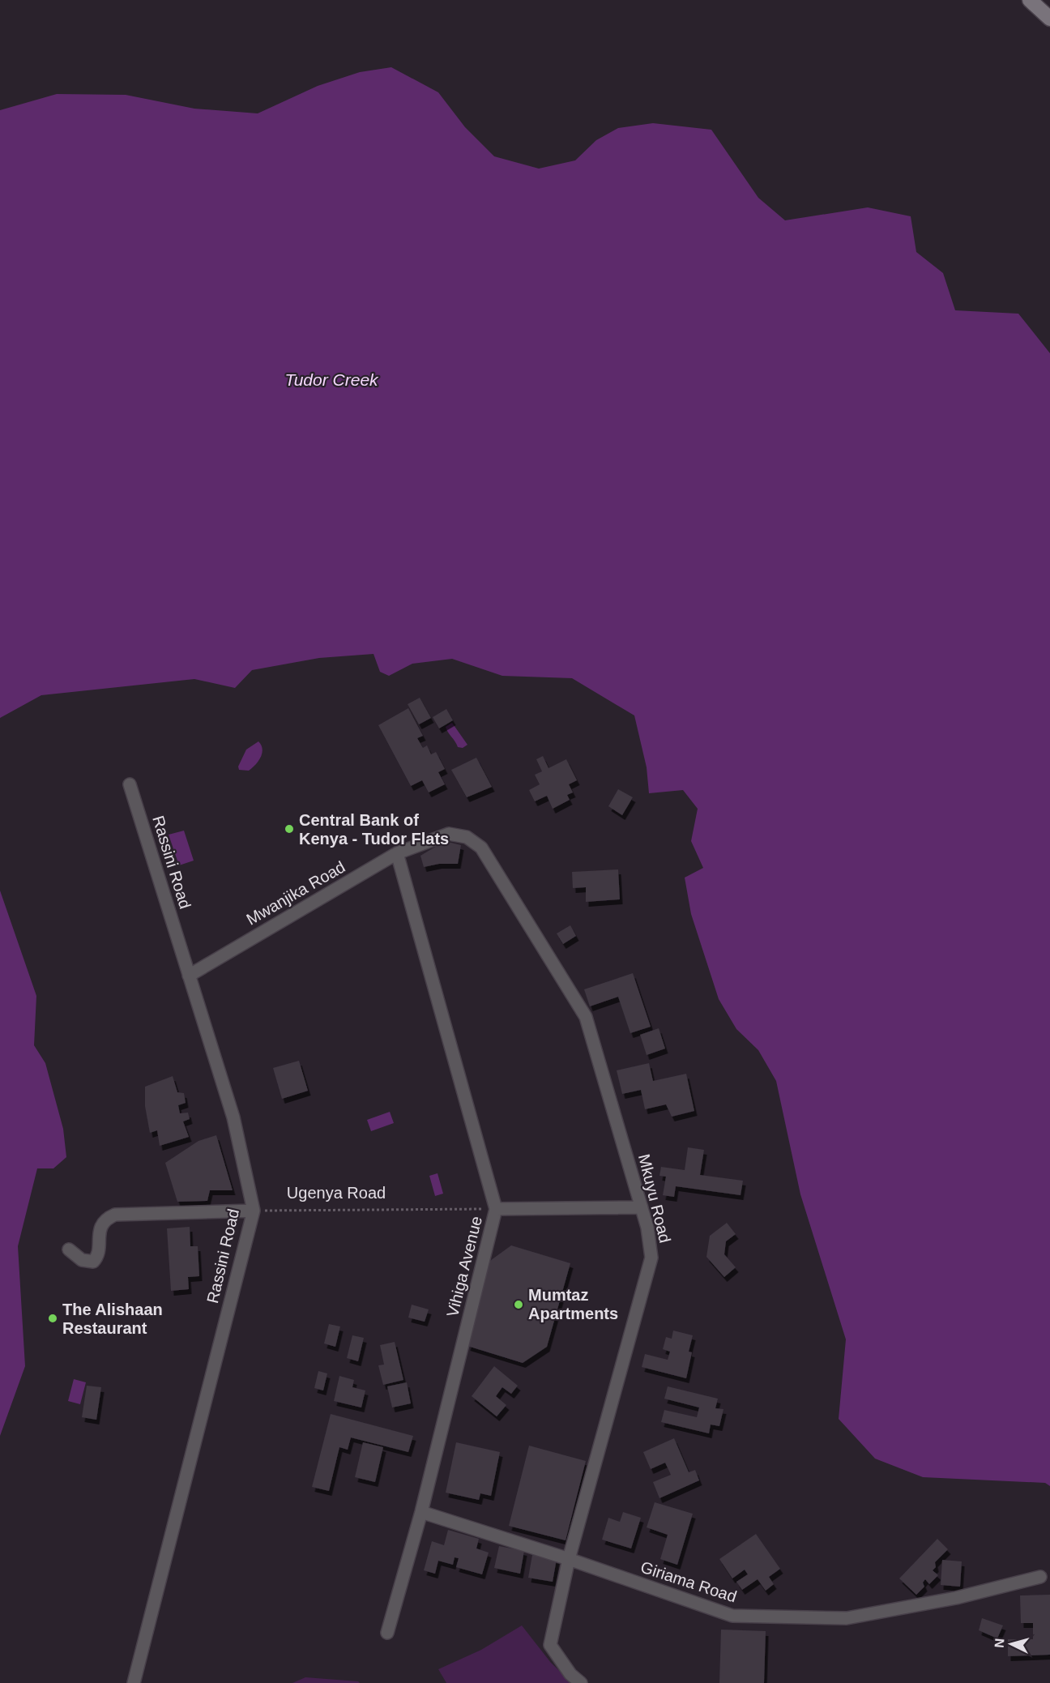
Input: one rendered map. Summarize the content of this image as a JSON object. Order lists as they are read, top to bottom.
{
  "streets": {
    "street": [
      "Rassini Road",
      "Mwanjika Road",
      "Mkuyu Road",
      "Vihiga Avenue",
      "Giriama Road"
    ],
    "path": ["Ugenya Road"]
  },
  "crossings": [
    ["Rassini Road", "Mwanjika Road"],
    ["Rassini Road", "Ugenya Road"],
    ["Mwanjika Road", "Mkuyu Road"],
    ["Mwanjika Road", "Vihiga Avenue"],
    ["Ugenya Road", "Vihiga Avenue"],
    ["Mkuyu Road", "Giriama Road"],
    ["Vihiga Avenue", "Giriama Road"]
  ],
  "water": ["Tudor Creek"],
  "places": ["Central Bank of Kenya - Tudor Flats", "Mumtaz Apartments", "The Alishaan Restaurant"],
  "north": "left"
}
